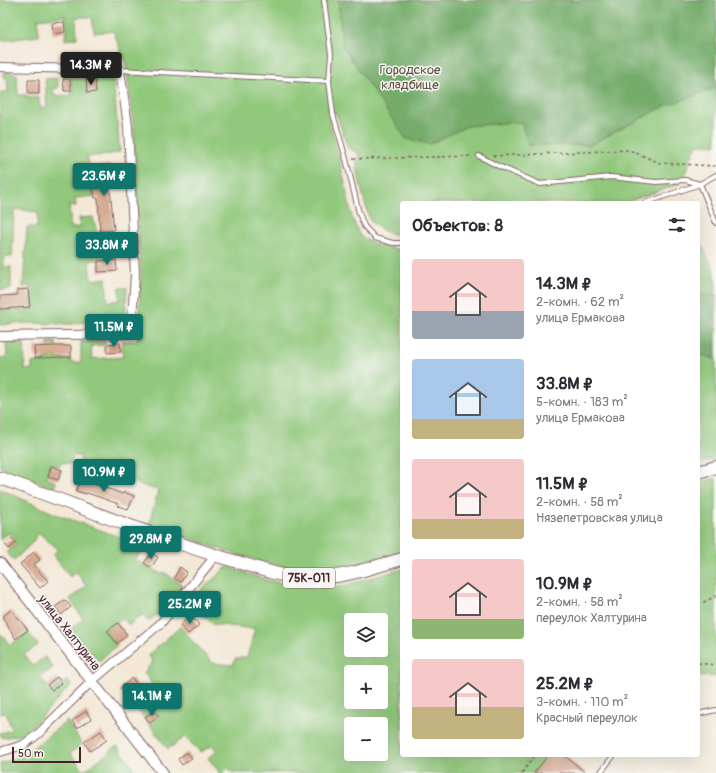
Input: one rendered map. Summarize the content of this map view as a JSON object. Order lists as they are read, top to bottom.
{
  "streets": {
    "main road": ["75К-011"],
    "street": ["улица Халтурина"]
  },
  "parks": ["Городское кладбище"],
  "scale_bar": "50 m",
  "page": {
    "price": [
      "14.3M ₽",
      "23.6M ₽",
      "33.8M ₽",
      "11.5M ₽",
      "10.9M ₽",
      "29.8M ₽",
      "25.2M ₽",
      "14.1M ₽"
    ],
    "heading": "Объектов: 8",
    "list": [
      {
        "name": "14.3M ₽",
        "note": "2-комн. · 62 m² · улица Ермакова"
      },
      {
        "name": "33.8M ₽",
        "note": "5-комн. · 183 m² · улица Ермакова"
      },
      {
        "name": "11.5M ₽",
        "note": "2-комн. · 58 m² · Нязепетровская улица"
      },
      {
        "name": "10.9M ₽",
        "note": "2-комн. · 58 m² · переулок Халтурина"
      },
      {
        "name": "25.2M ₽",
        "note": "3-комн. · 110 m² · Красный переулок"
      }
    ],
    "map_buttons": ["+", "−"],
    "scale": "50 m"
  }
}
